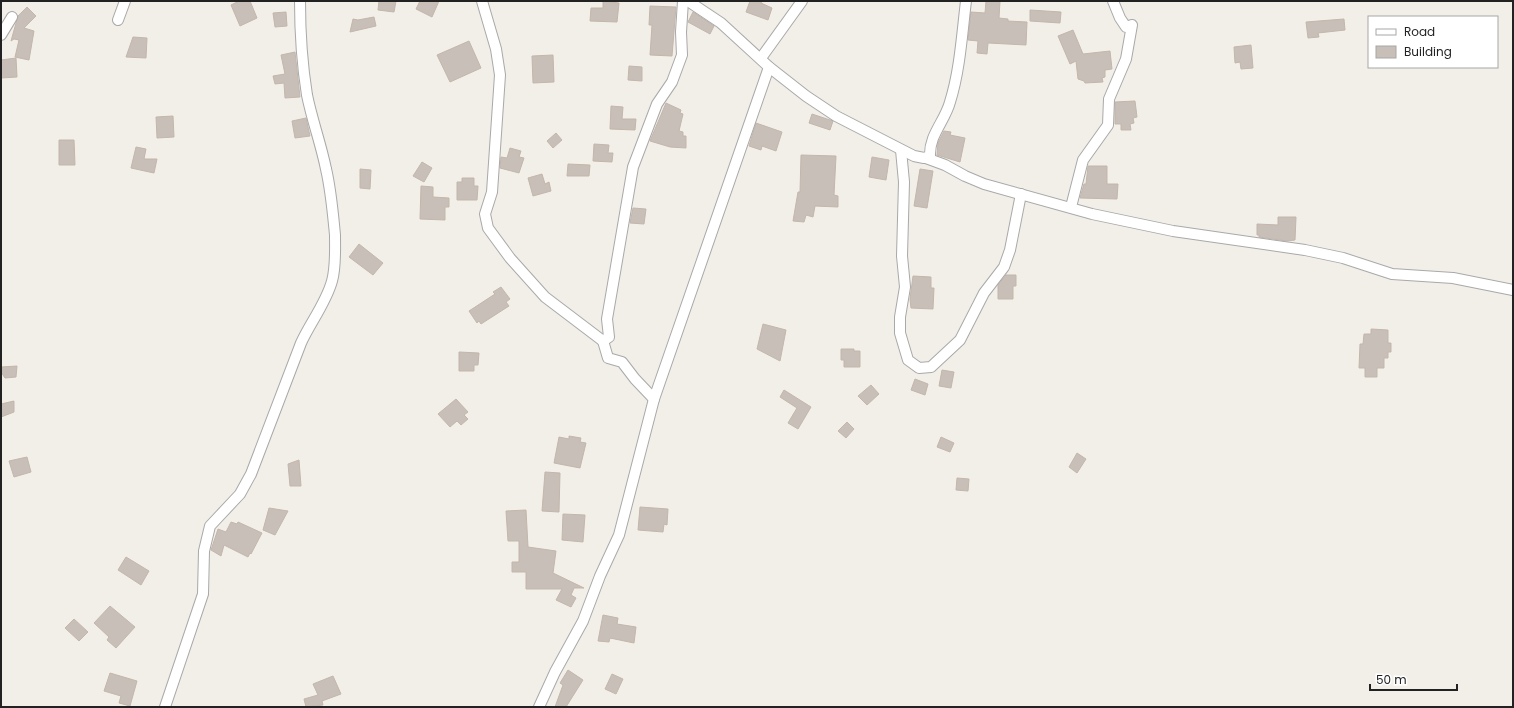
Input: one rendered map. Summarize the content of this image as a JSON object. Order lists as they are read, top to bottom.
{
  "legend": ["Road", "Building"],
  "scale_bar": "50 m"
}
